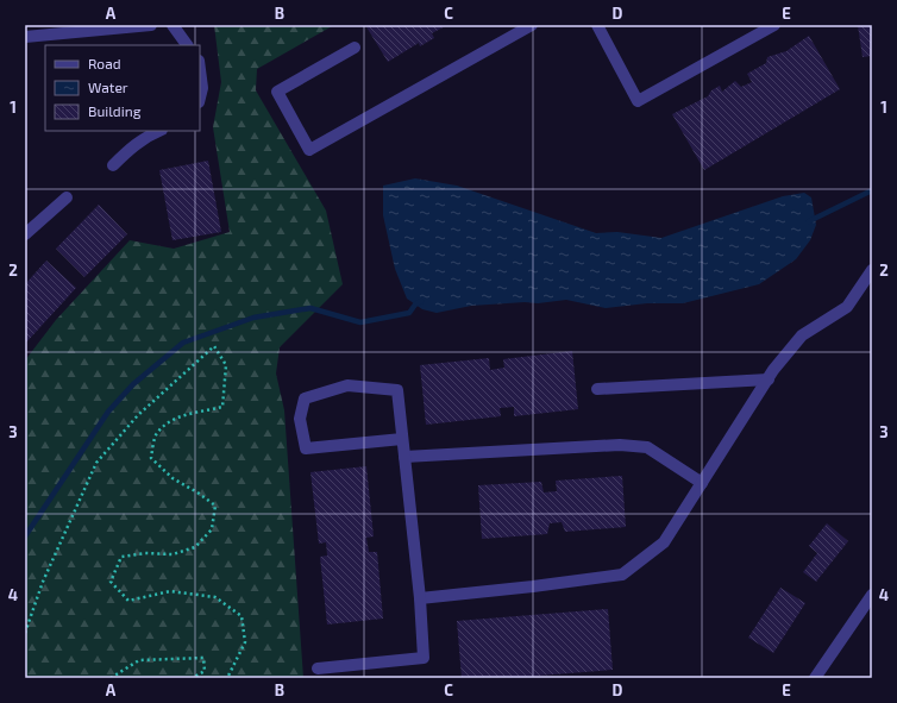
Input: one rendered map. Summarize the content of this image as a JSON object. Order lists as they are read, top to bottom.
{
  "legend": ["Road", "Water", "Building"],
  "grid": {
    "columns": [
      "A",
      "B",
      "C",
      "D",
      "E"
    ],
    "rows": [
      "1",
      "2",
      "3",
      "4"
    ]
  }
}
